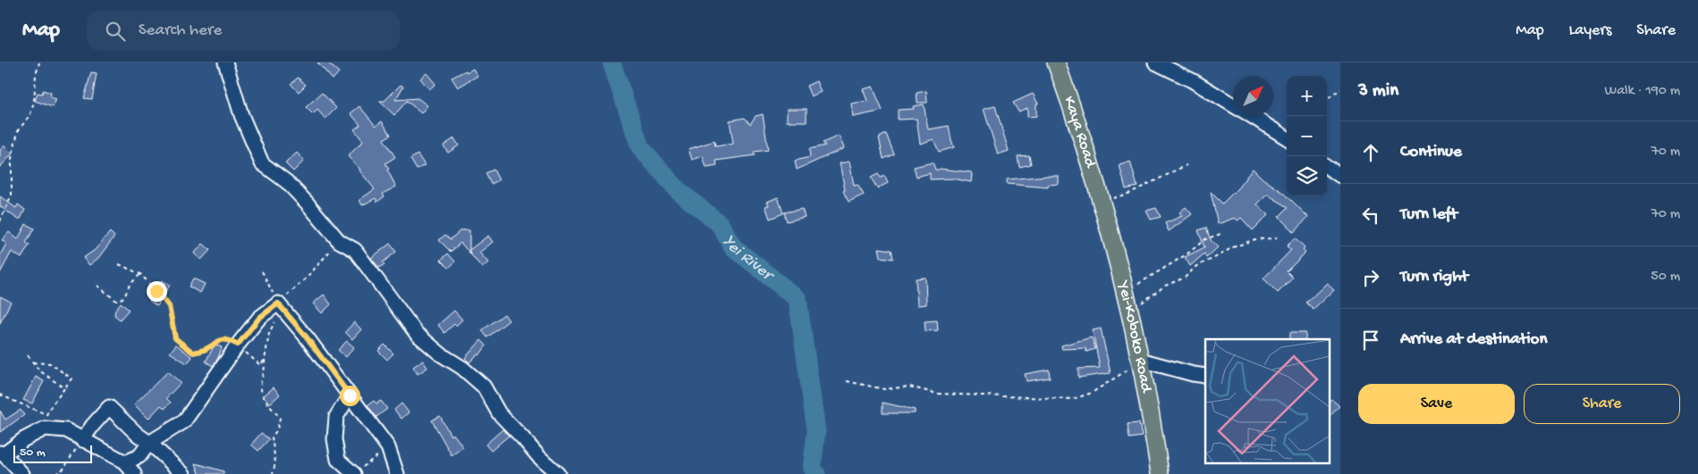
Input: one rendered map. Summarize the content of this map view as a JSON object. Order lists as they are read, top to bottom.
{
  "streets": {
    "main road": ["Kaya Road", "Yei-Koboko Road"]
  },
  "crossings": [
    ["Kaya Road", "Yei-Koboko Road"]
  ],
  "water": ["Yei River"],
  "scale_bar": "50 m",
  "north": "top right",
  "page": {
    "header": "Map",
    "search": "Search here",
    "nav": ["Map", "Layers", "Share"],
    "heading": ["3 min", "Walk · 190 m"],
    "map_buttons": ["+", "−"],
    "list": [
      ["Continue", "70 m"],
      ["Turn left", "70 m"],
      ["Turn right", "50 m"],
      "Arrive at destination"
    ],
    "buttons": ["Save", "Share"],
    "scale": "50 m"
  }
}
